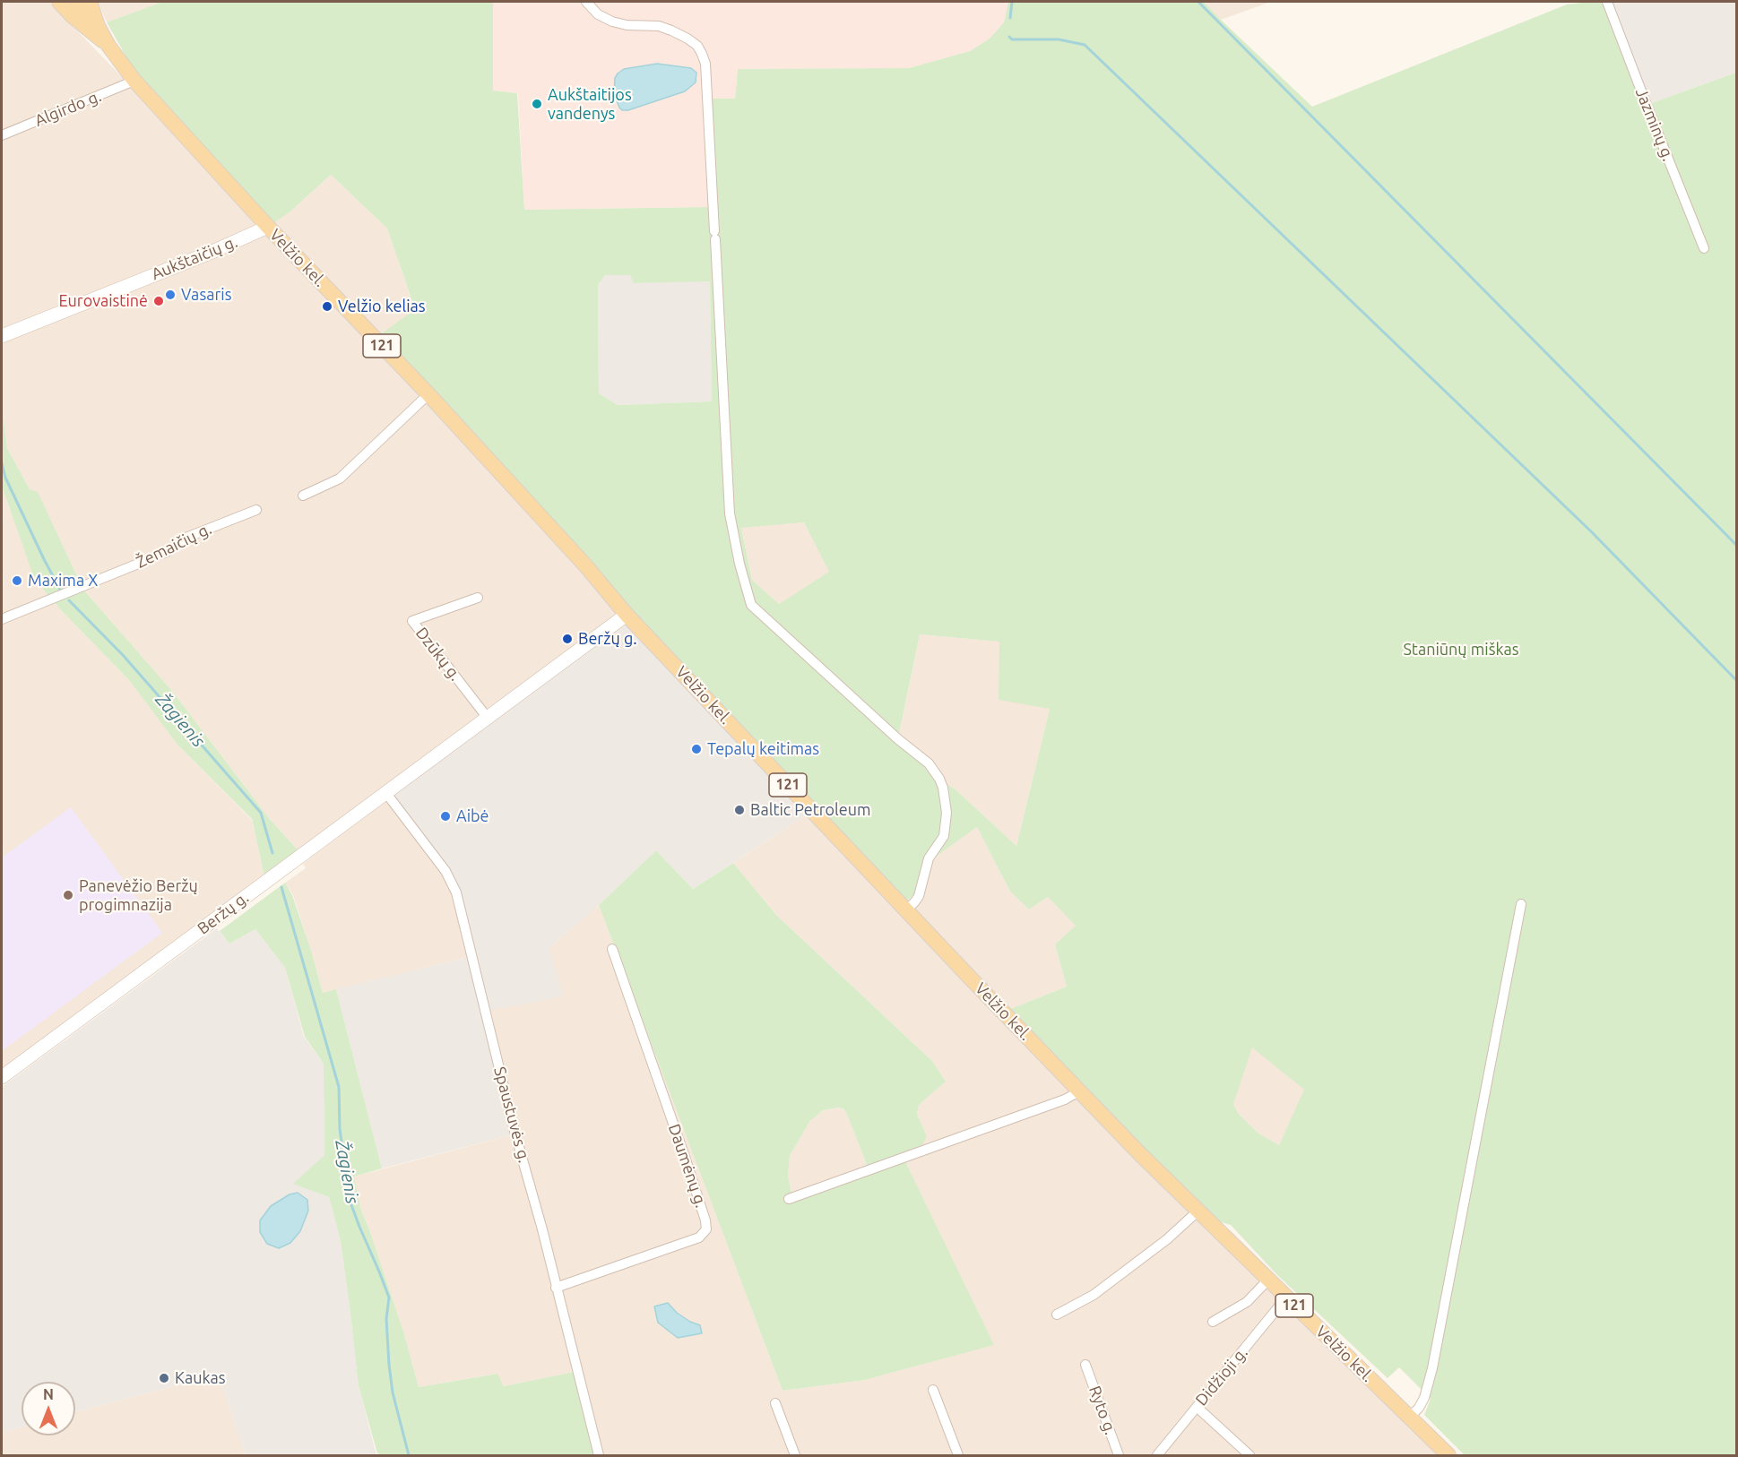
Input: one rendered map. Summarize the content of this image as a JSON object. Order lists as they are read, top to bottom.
{
  "streets": {
    "main road": [
      "Aukštaičių g.",
      "Velžio kel.",
      "121",
      "Beržų g."
    ],
    "street": [
      "Algirdo g.",
      "Jazminų g.",
      "Žemaičių g.",
      "Dzūkų g.",
      "Spaustuvės g.",
      "Daumėnų g.",
      "Didžioji g.",
      "Ryto g."
    ]
  },
  "crossings": [
    ["Algirdo g.", "Velžio kel."],
    ["Aukštaičių g.", "Velžio kel."],
    ["Velžio kel.", "121"],
    ["Velžio kel.", "Beržų g."],
    ["Velžio kel.", "Didžioji g."],
    ["Dzūkų g.", "Beržų g."],
    ["Beržų g.", "Spaustuvės g."],
    ["Spaustuvės g.", "Daumėnų g."]
  ],
  "water": ["Žagienis"],
  "parks": ["Staniūnų miškas"],
  "places": [
    "Aukštaitijos vandenys",
    "Vasaris",
    "Eurovaistinė",
    "Velžio kelias",
    "Maxima X",
    "Beržų g.",
    "Tepalų keitimas",
    "Baltic Petroleum",
    "Aibė",
    "Panevėžio Beržų progimnazija",
    "Kaukas"
  ],
  "north": "top"
}
